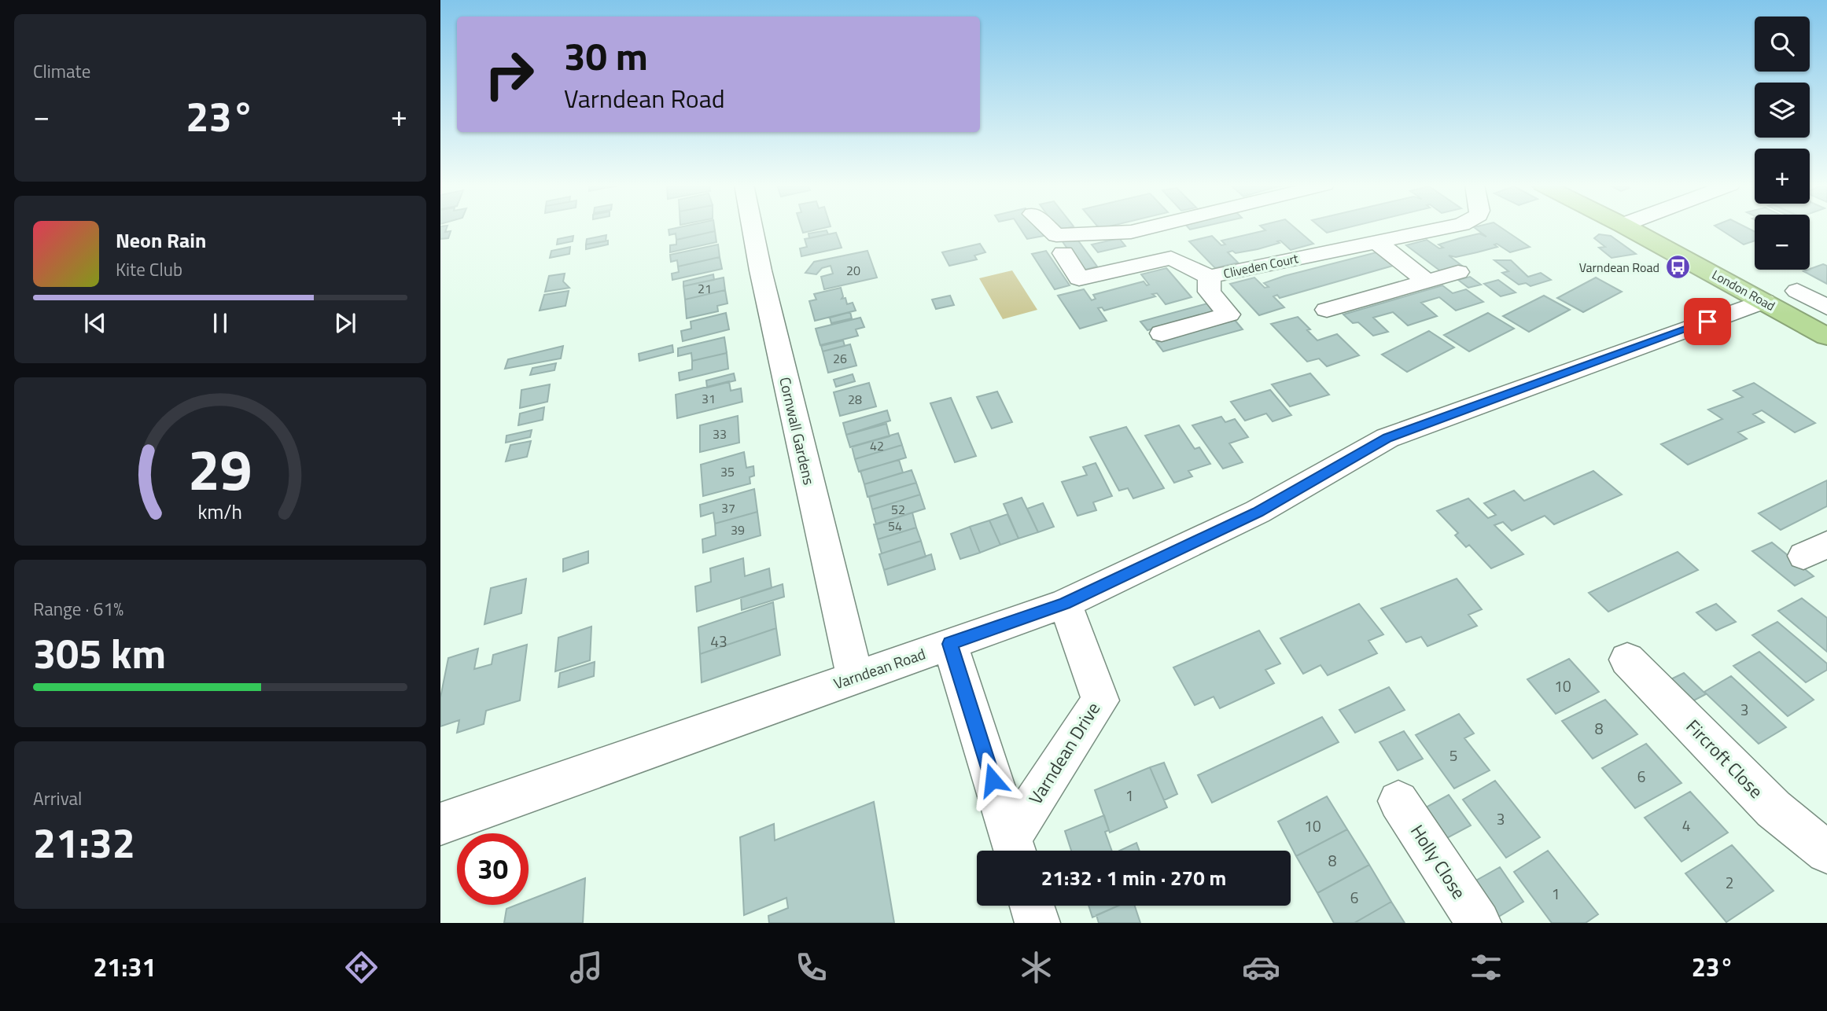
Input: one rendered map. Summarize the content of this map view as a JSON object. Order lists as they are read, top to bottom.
{
  "streets": {
    "highway": ["London Road"],
    "street": [
      "Cliveden Court",
      "Cornwall Gardens",
      "Varndean Road",
      "Varndean Drive",
      "Fircroft Close",
      "Holly Close"
    ]
  },
  "crossings": [
    ["London Road", "Varndean Road"],
    ["Cornwall Gardens", "Varndean Road"],
    ["Varndean Road", "Varndean Drive"]
  ],
  "places": {
    "bus stop": ["Varndean Road"]
  },
  "house_numbers": [
    "20",
    "21",
    "26",
    "31",
    "28",
    "33",
    "42",
    "35",
    "37",
    "52",
    "54",
    "39",
    "43",
    "10",
    "3",
    "8",
    "5",
    "6",
    "1",
    "3",
    "4",
    "10",
    "8",
    "2",
    "1",
    "6"
  ],
  "page": {
    "tile": [
      "Climate",
      ["Range · 61%", "305 km"],
      ["Arrival", "21:32"]
    ],
    "map_buttons": ["+", "−"],
    "turn": ["30 m", "Varndean Road"],
    "heat": ["−", "23°", "+"],
    "song": ["Neon Rain", "Kite Club"],
    "limit": "30",
    "trip": "21:32 · 1 min · 270 m",
    "tabs": ["21:31", "23°"],
    "gauge": ["29", "km/h"]
  }
}
